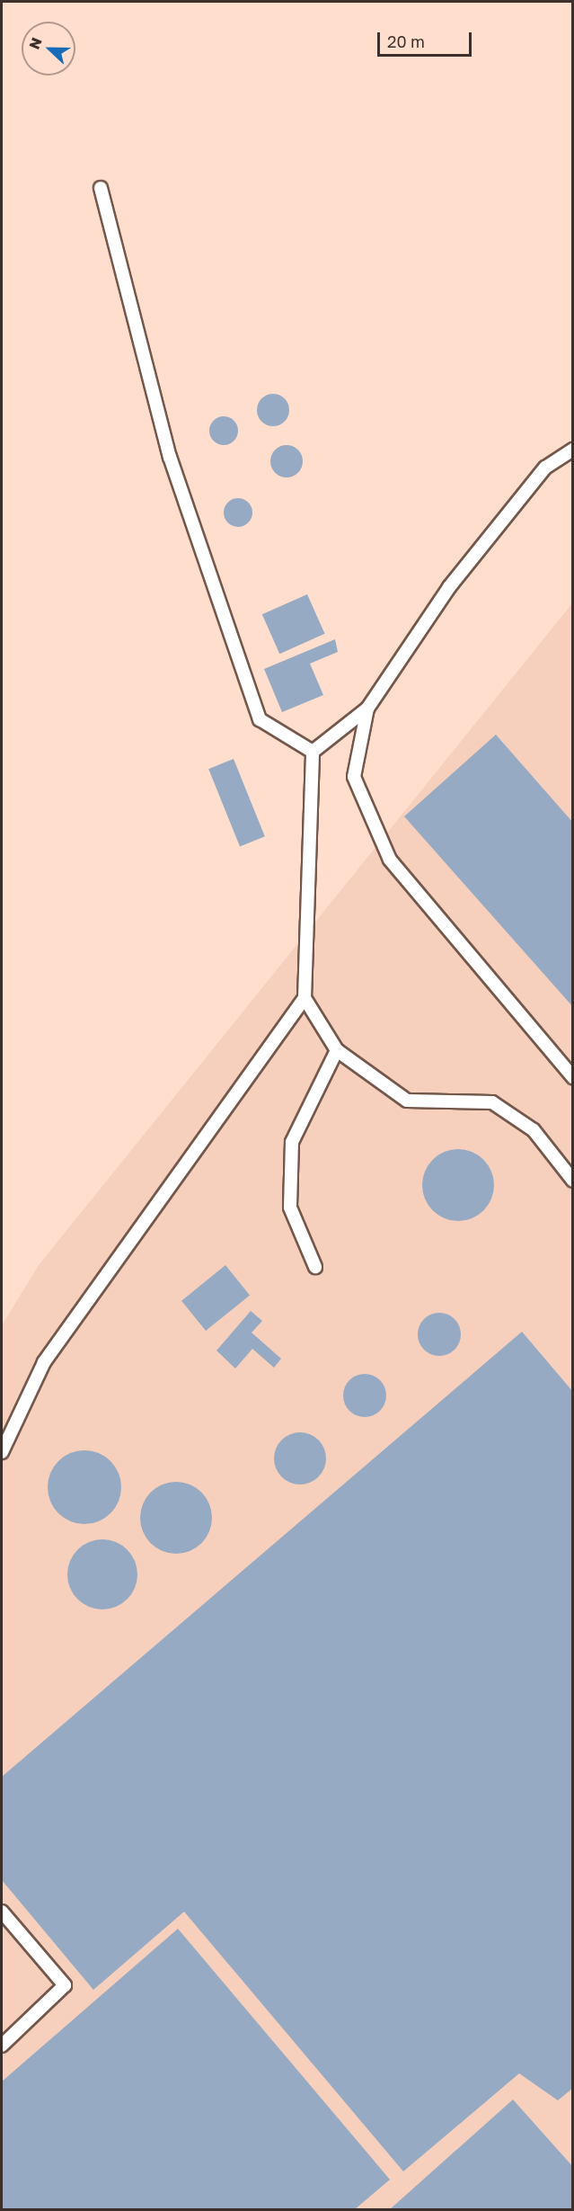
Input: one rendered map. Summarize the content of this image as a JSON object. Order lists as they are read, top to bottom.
{
  "scale_bar": "20 m",
  "north": "left"
}
